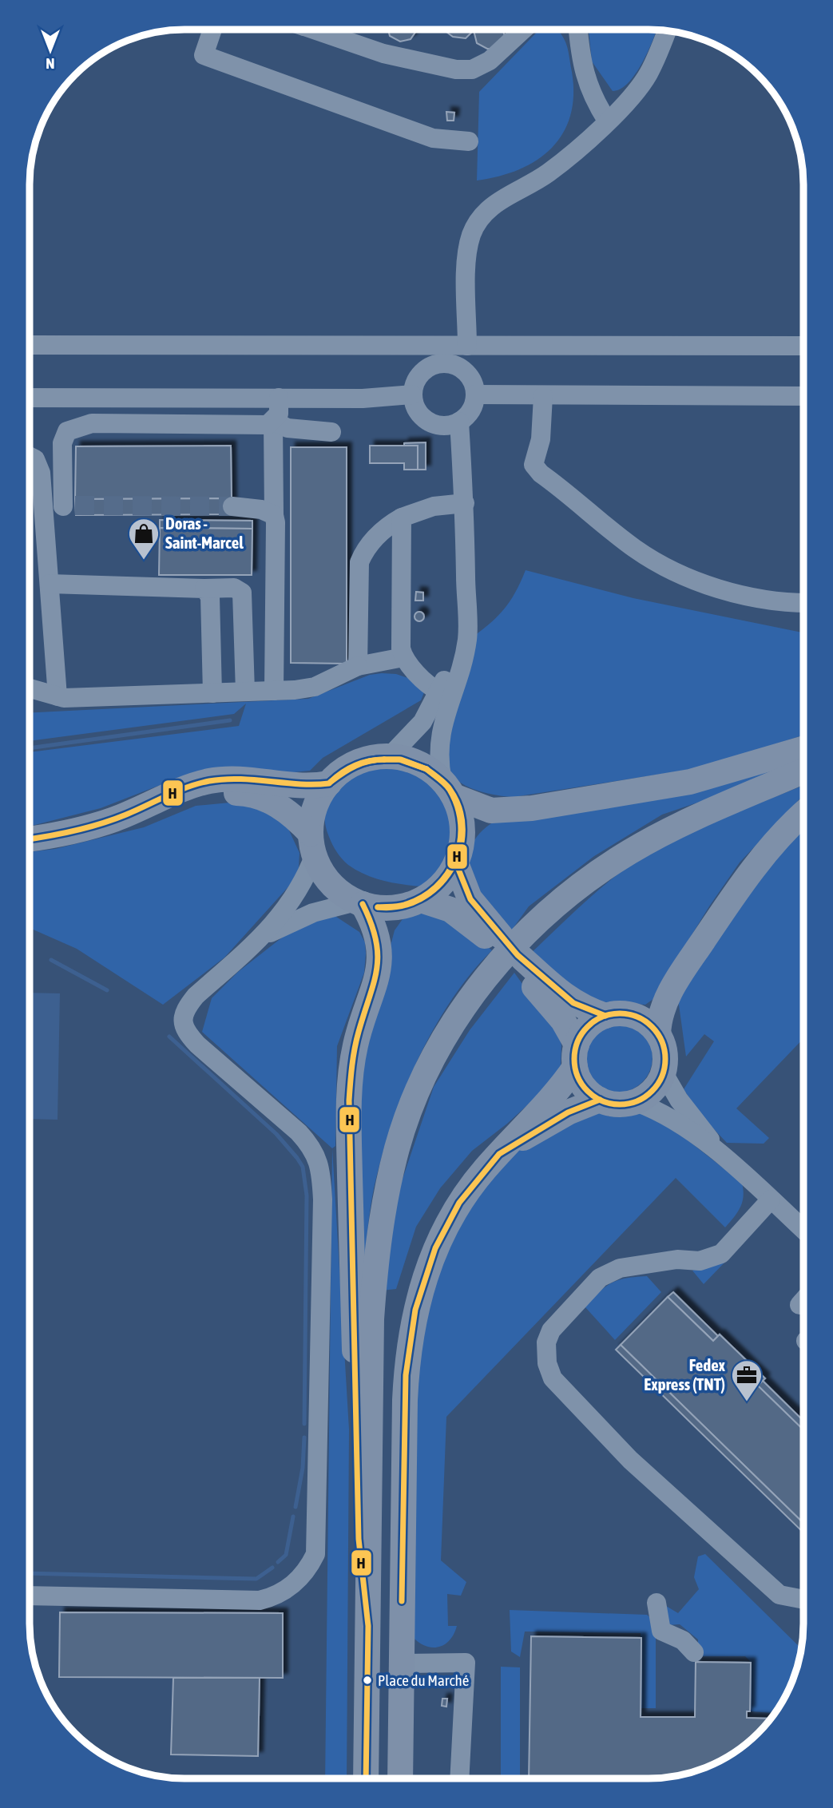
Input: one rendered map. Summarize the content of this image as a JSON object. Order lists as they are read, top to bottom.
{
  "places": {
    "shop": ["Doras - Saint-Marcel"],
    "office": ["Fedex Express (TNT)"],
    "other": ["Place du Marché"]
  },
  "lines": ["transit line H"],
  "north": "bottom"
}
